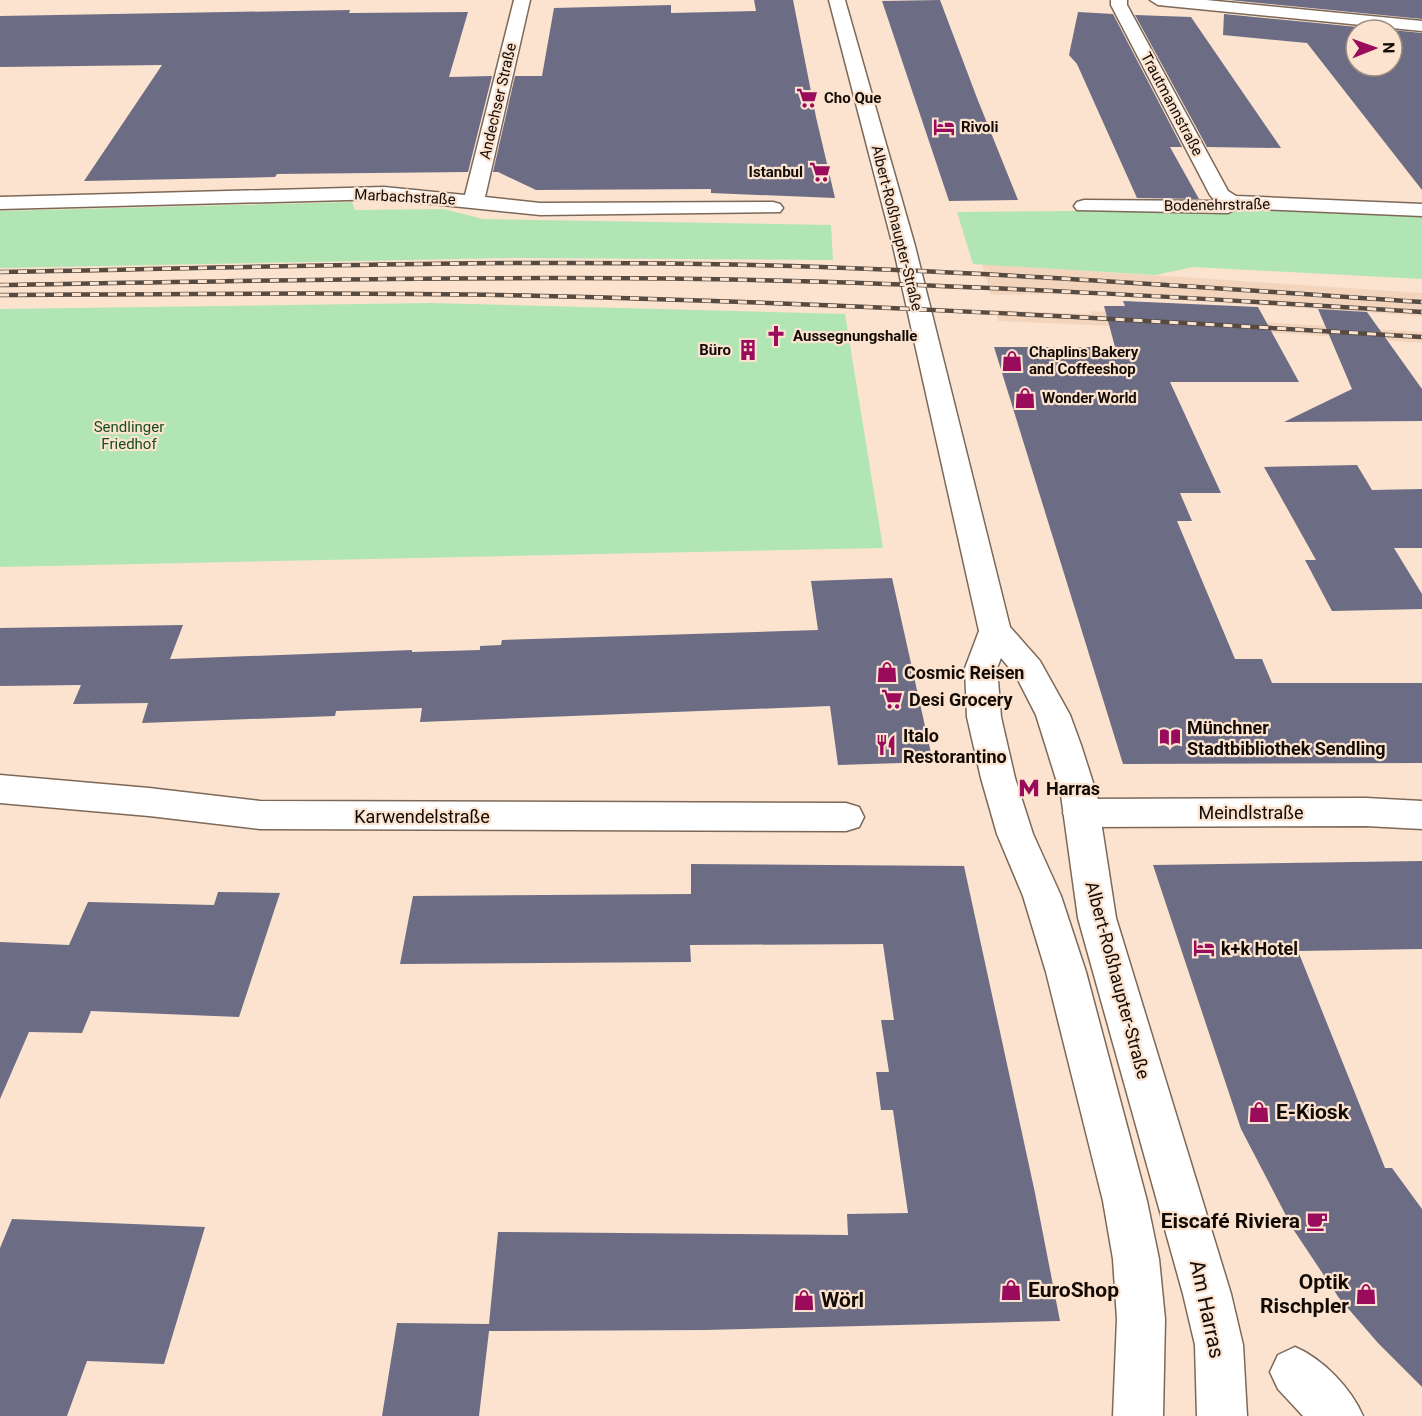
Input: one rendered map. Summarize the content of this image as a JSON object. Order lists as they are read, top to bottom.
{
  "streets": {
    "street": [
      "Andechser Straße",
      "Trautmannstraße",
      "Marbachstraße",
      "Bodenehrstraße",
      "Albert-Roßhaupter-Straße",
      "Meindlstraße",
      "Karwendelstraße",
      "Am Harras"
    ]
  },
  "crossings": [
    ["Andechser Straße", "Marbachstraße"],
    ["Trautmannstraße", "Bodenehrstraße"],
    ["Albert-Roßhaupter-Straße", "Meindlstraße"],
    ["Albert-Roßhaupter-Straße", "Am Harras"]
  ],
  "parks": ["Sendlinger Friedhof"],
  "places": {
    "supermarket": ["Cho Que", "Istanbul", "Desi Grocery"],
    "hotel": ["Rivoli", "k+k Hotel"],
    "church": ["Aussegnungshalle"],
    "building": ["Büro"],
    "shop": [
      "Chaplins Bakery and Coffeeshop",
      "Wonder World",
      "Cosmic Reisen",
      "E-Kiosk",
      "EuroShop",
      "Optik Rischpler",
      "Wörl"
    ],
    "library": ["Münchner Stadtbibliothek Sendling"],
    "restaurant": ["Italo Restorantino"],
    "metro station": ["Harras"],
    "cafe": ["Eiscafé Riviera"]
  },
  "north": "right"
}
